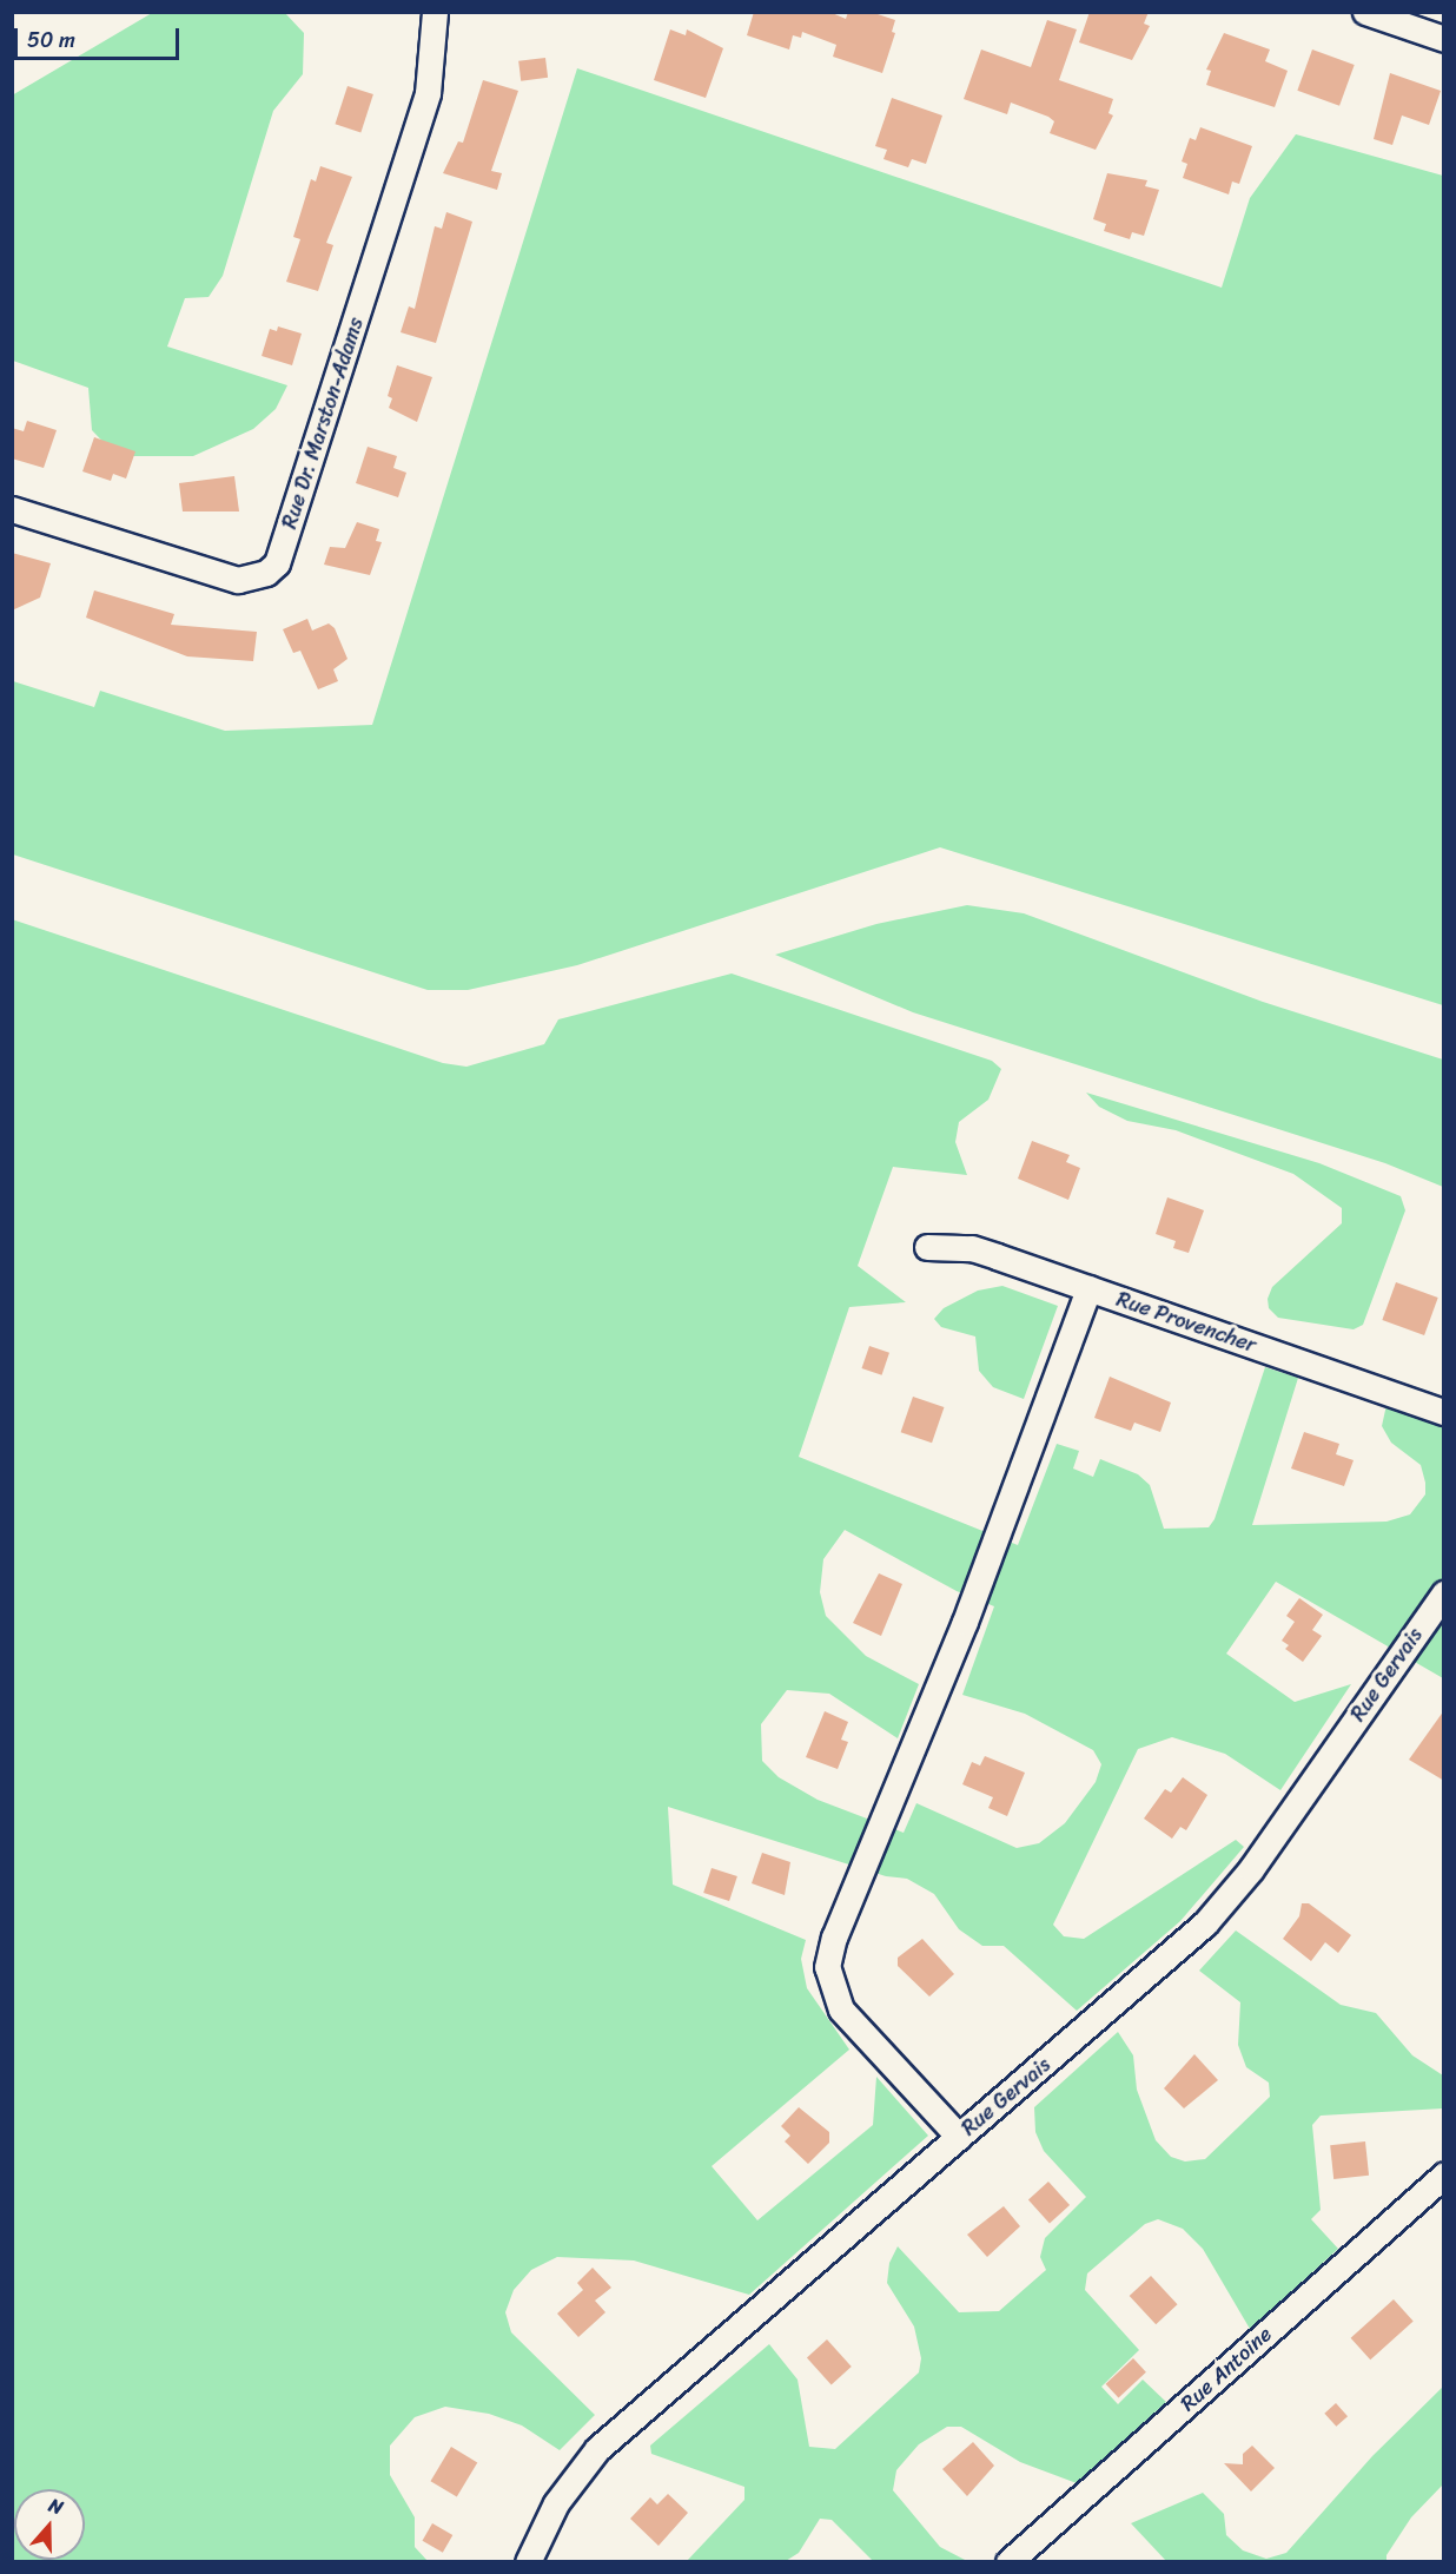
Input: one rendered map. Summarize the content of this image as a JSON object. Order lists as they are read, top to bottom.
{
  "streets": {
    "street": [
      "Rue Dr. Marston-Adams",
      "Rue Provencher",
      "Rue Gervais",
      "Rue Antoine"
    ]
  },
  "scale_bar": "50 m",
  "north": "top"
}
